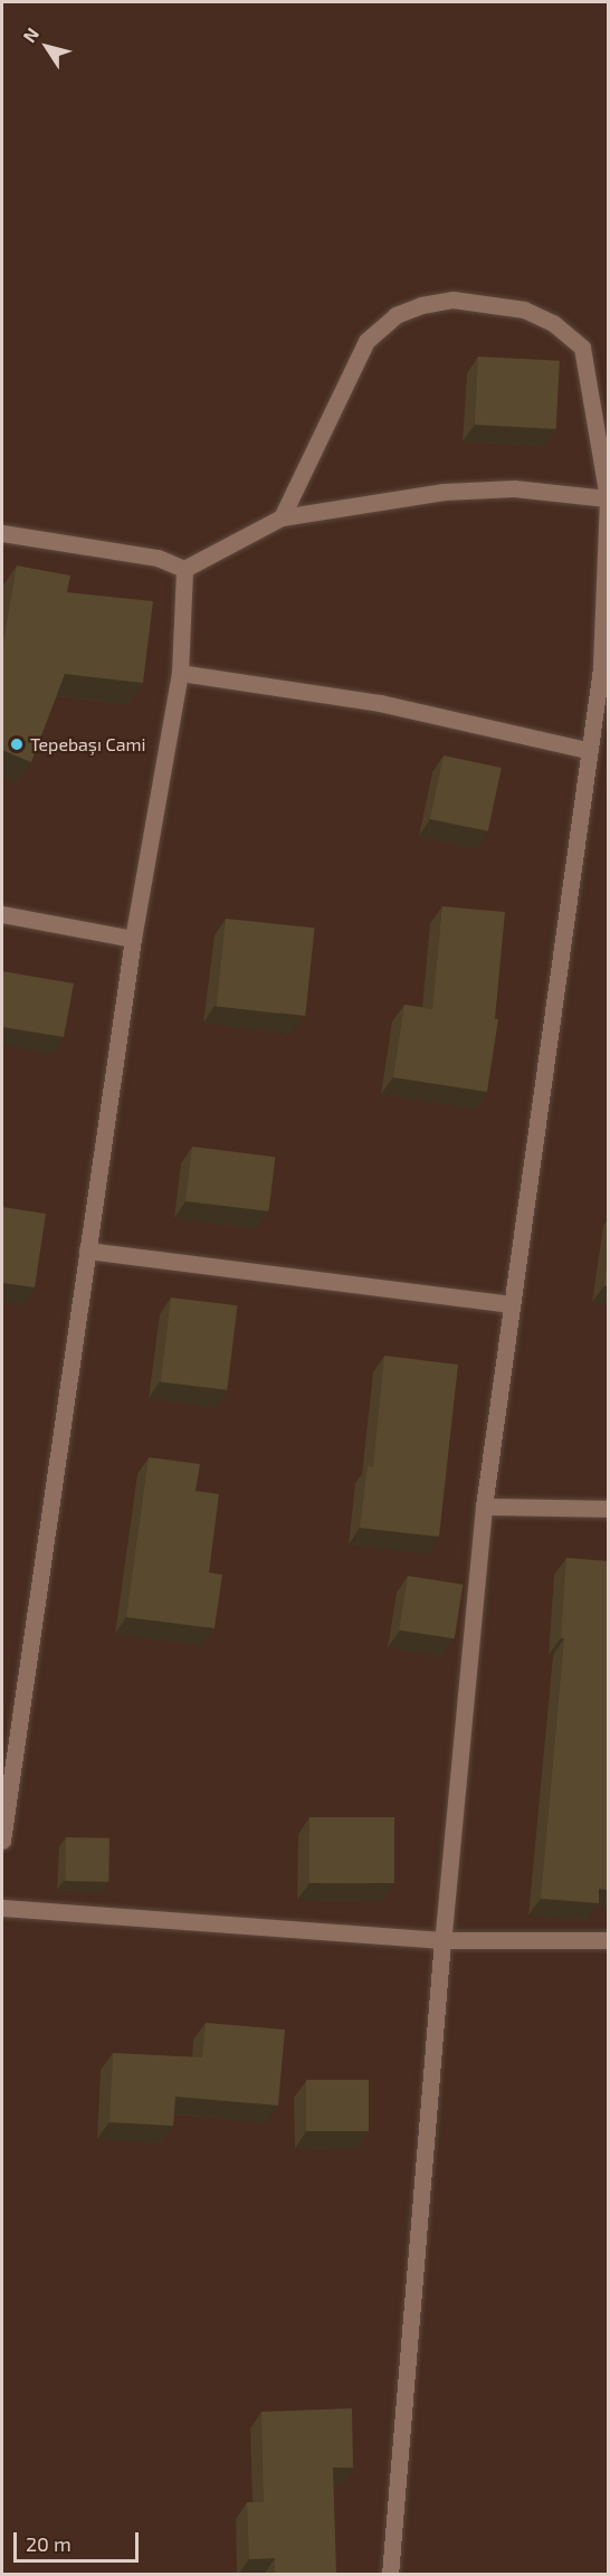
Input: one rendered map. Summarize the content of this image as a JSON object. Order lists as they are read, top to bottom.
{
  "places": ["Tepebaşı Cami"],
  "scale_bar": "20 m",
  "north": "top left"
}
